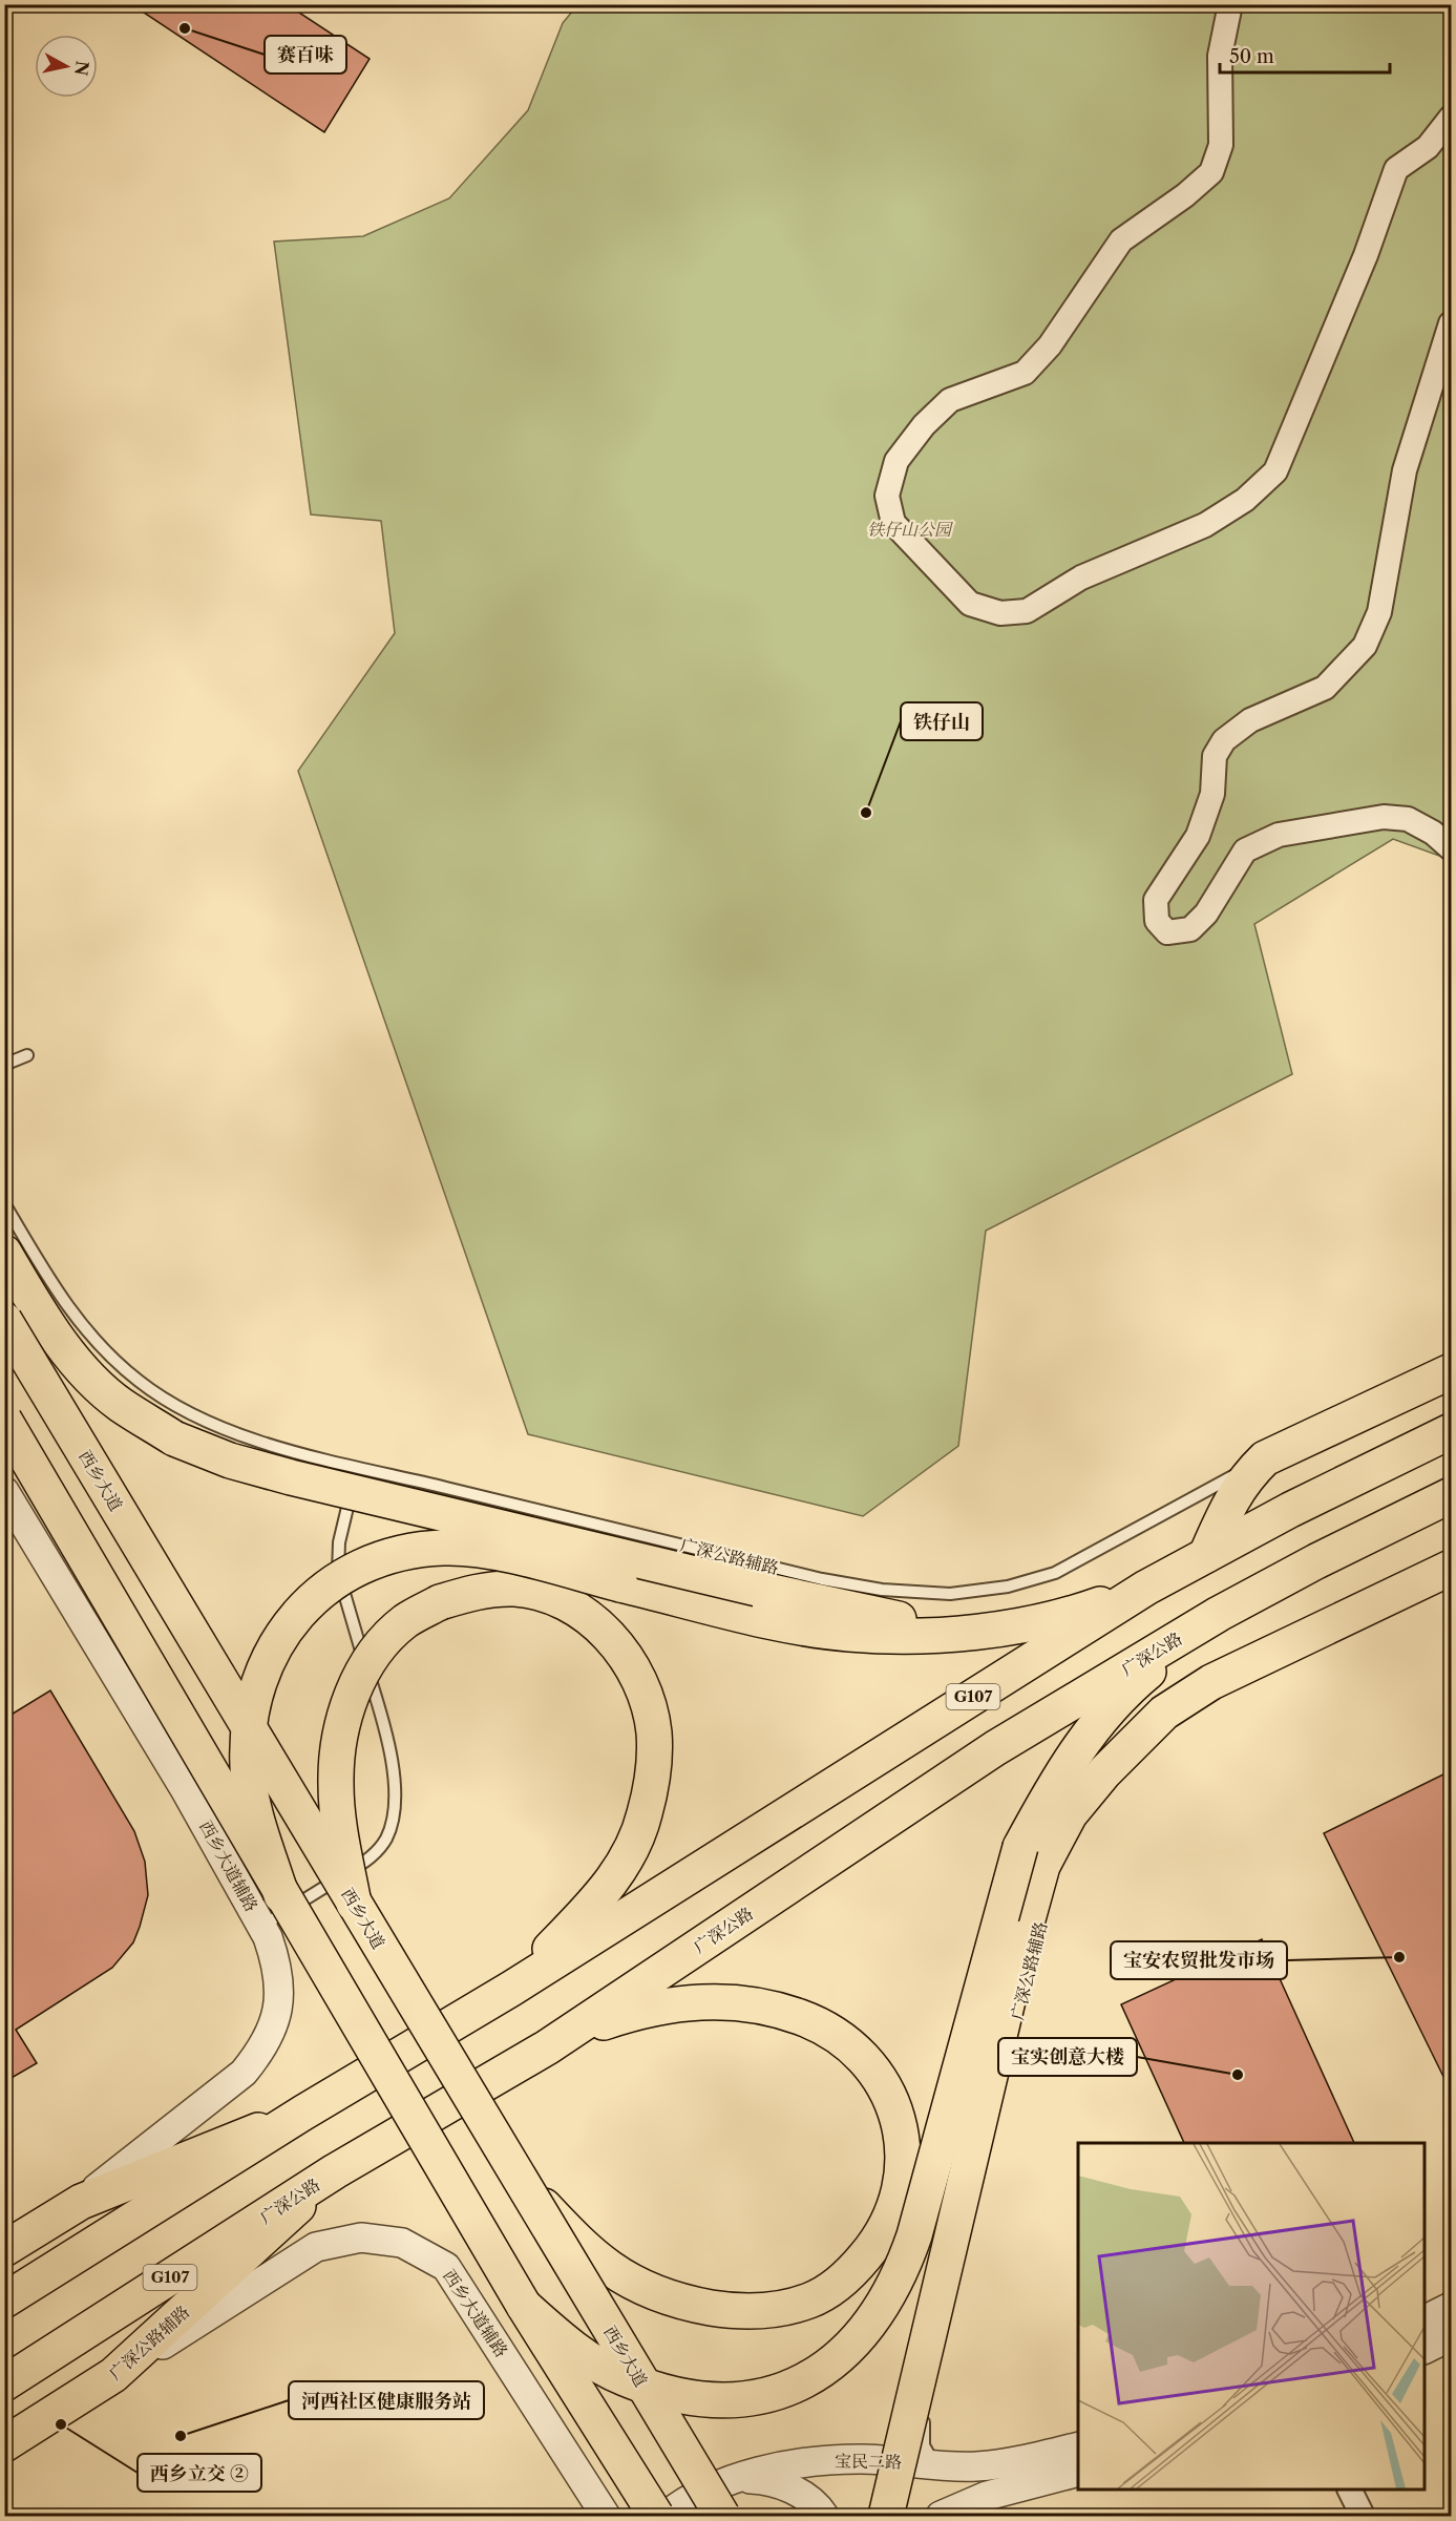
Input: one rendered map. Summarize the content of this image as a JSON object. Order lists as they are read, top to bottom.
{
  "streets": {
    "main road": [
      "西乡大道",
      "广深公路辅路",
      "广深公路",
      "G107"
    ],
    "street": ["西乡大道辅路", "宝民二路"]
  },
  "crossings": [
    ["广深公路辅路", "广深公路"],
    ["广深公路辅路", "西乡大道辅路"]
  ],
  "parks": ["铁仔山公园"],
  "places": [
    "赛百味",
    "铁仔山",
    "宝安农贸批发市场",
    "宝实创意大楼",
    "西乡立交 ②",
    "河西社区健康服务站"
  ],
  "scale_bar": "50 m",
  "north": "right"
}
